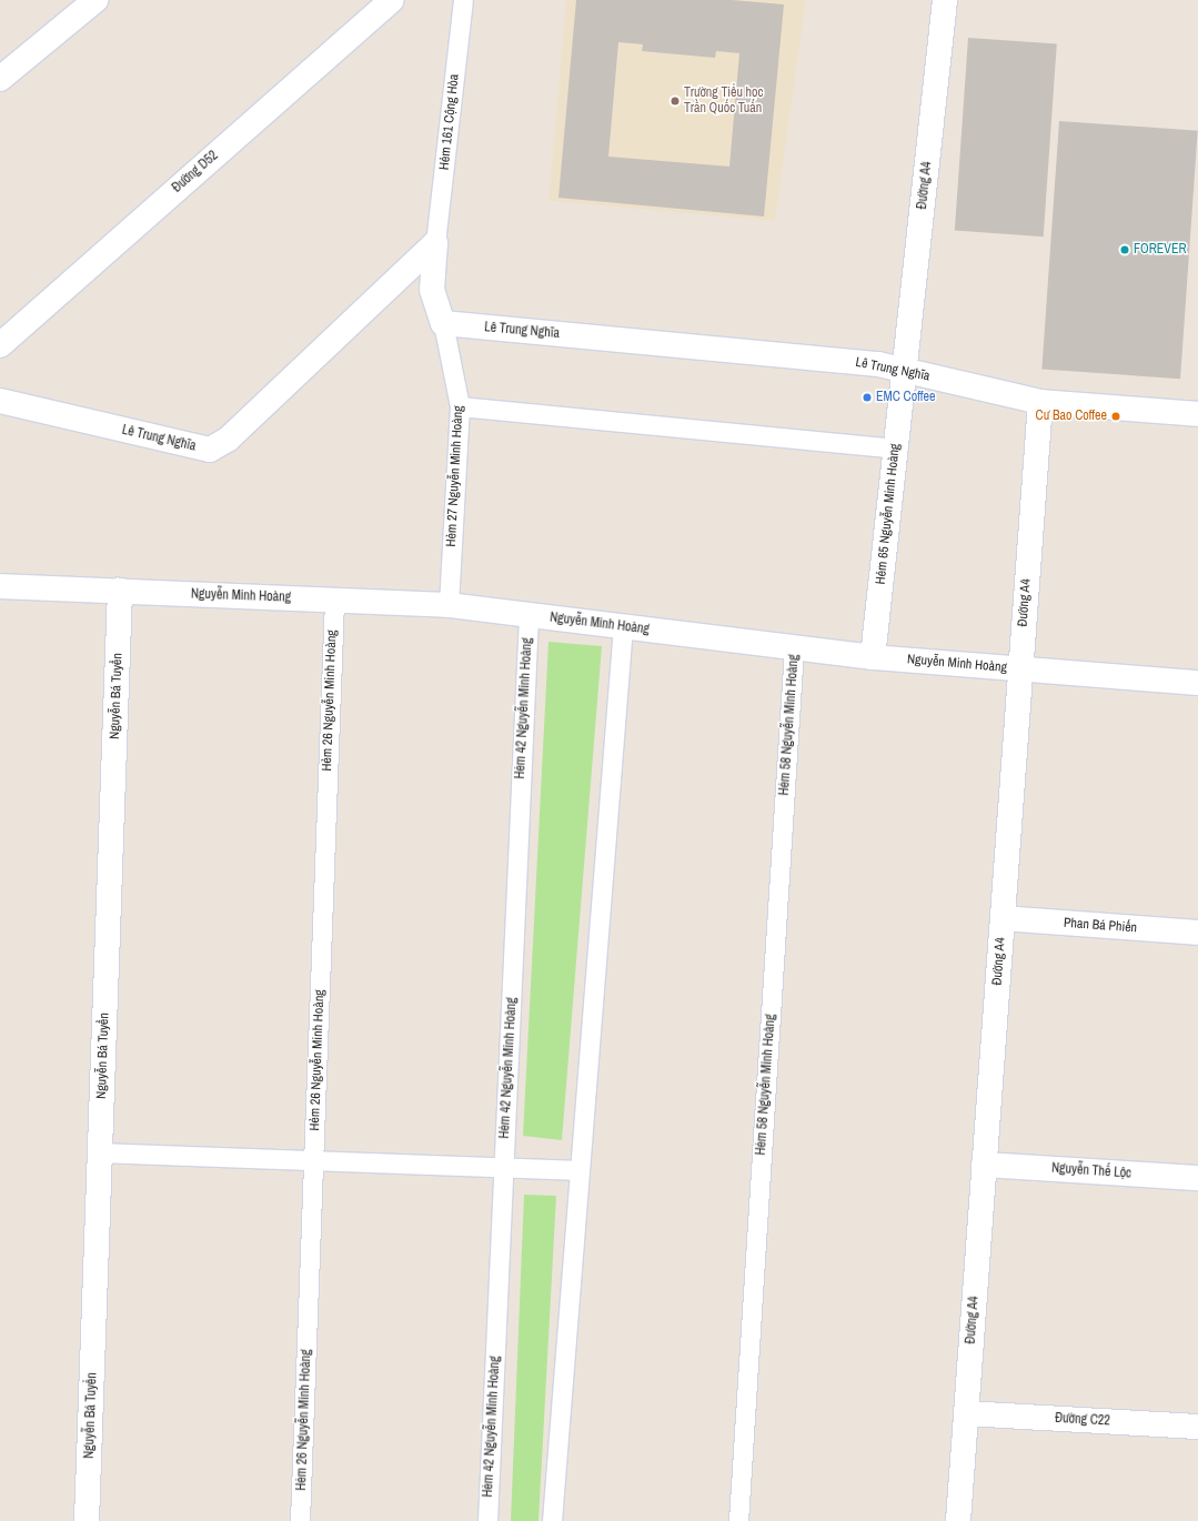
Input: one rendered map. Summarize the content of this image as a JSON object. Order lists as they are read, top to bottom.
{
  "streets": {
    "street": [
      "Đường D52",
      "Đường A4",
      "Lê Trung Nghĩa",
      "Hẻm 65 Nguyễn Minh Hoàng",
      "Nguyễn Minh Hoàng",
      "Nguyễn Bá Tuyển",
      "Phan Bá Phiến",
      "Nguyễn Thế Lộc",
      "Đường C22"
    ],
    "lane": [
      "Hẻm 161 Cộng Hòa",
      "Hẻm 27 Nguyễn Minh Hoàng",
      "Hẻm 26 Nguyễn Minh Hoàng",
      "Hẻm 42 Nguyễn Minh Hoàng",
      "Hẻm 58 Nguyễn Minh Hoàng"
    ]
  },
  "crossings": [
    ["Hẻm 161 Cộng Hòa", "Lê Trung Nghĩa"],
    ["Đường A4", "Lê Trung Nghĩa"],
    ["Đường A4", "Hẻm 65 Nguyễn Minh Hoàng"],
    ["Đường A4", "Nguyễn Minh Hoàng"],
    ["Đường A4", "Phan Bá Phiến"],
    ["Đường A4", "Nguyễn Thế Lộc"],
    ["Đường A4", "Đường C22"],
    ["Lê Trung Nghĩa", "Hẻm 27 Nguyễn Minh Hoàng"],
    ["Lê Trung Nghĩa", "Hẻm 65 Nguyễn Minh Hoàng"],
    ["Hẻm 27 Nguyễn Minh Hoàng", "Nguyễn Minh Hoàng"],
    ["Hẻm 65 Nguyễn Minh Hoàng", "Nguyễn Minh Hoàng"],
    ["Nguyễn Minh Hoàng", "Nguyễn Bá Tuyển"],
    ["Nguyễn Minh Hoàng", "Hẻm 26 Nguyễn Minh Hoàng"],
    ["Nguyễn Minh Hoàng", "Hẻm 42 Nguyễn Minh Hoàng"],
    ["Nguyễn Minh Hoàng", "Hẻm 58 Nguyễn Minh Hoàng"]
  ],
  "places": [
    "Trường Tiểu học Trần Quốc Tuấn",
    "FOREVER",
    "EMC Coffee",
    "Cư Bao Coffee"
  ]
}
